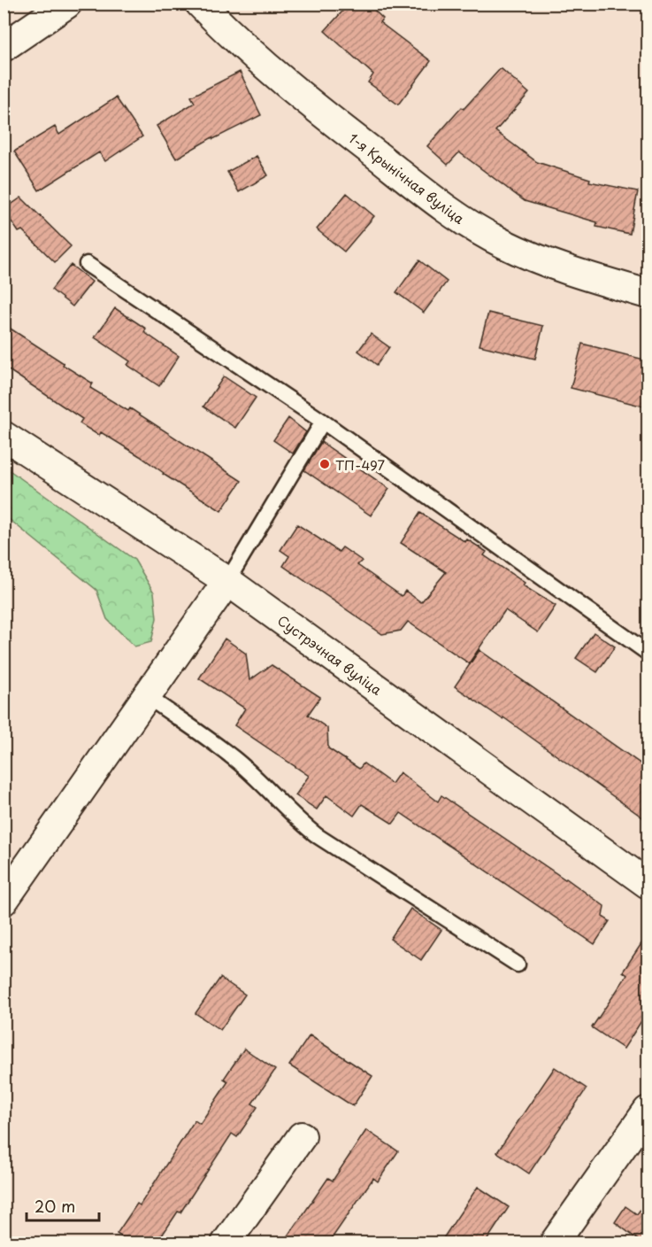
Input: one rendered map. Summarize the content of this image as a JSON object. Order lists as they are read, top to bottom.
{
  "streets": {
    "street": ["1-я Крынічная вуліца", "Сустрэчная вуліца"]
  },
  "places": ["ТП-497"],
  "scale_bar": "20 m"
}
